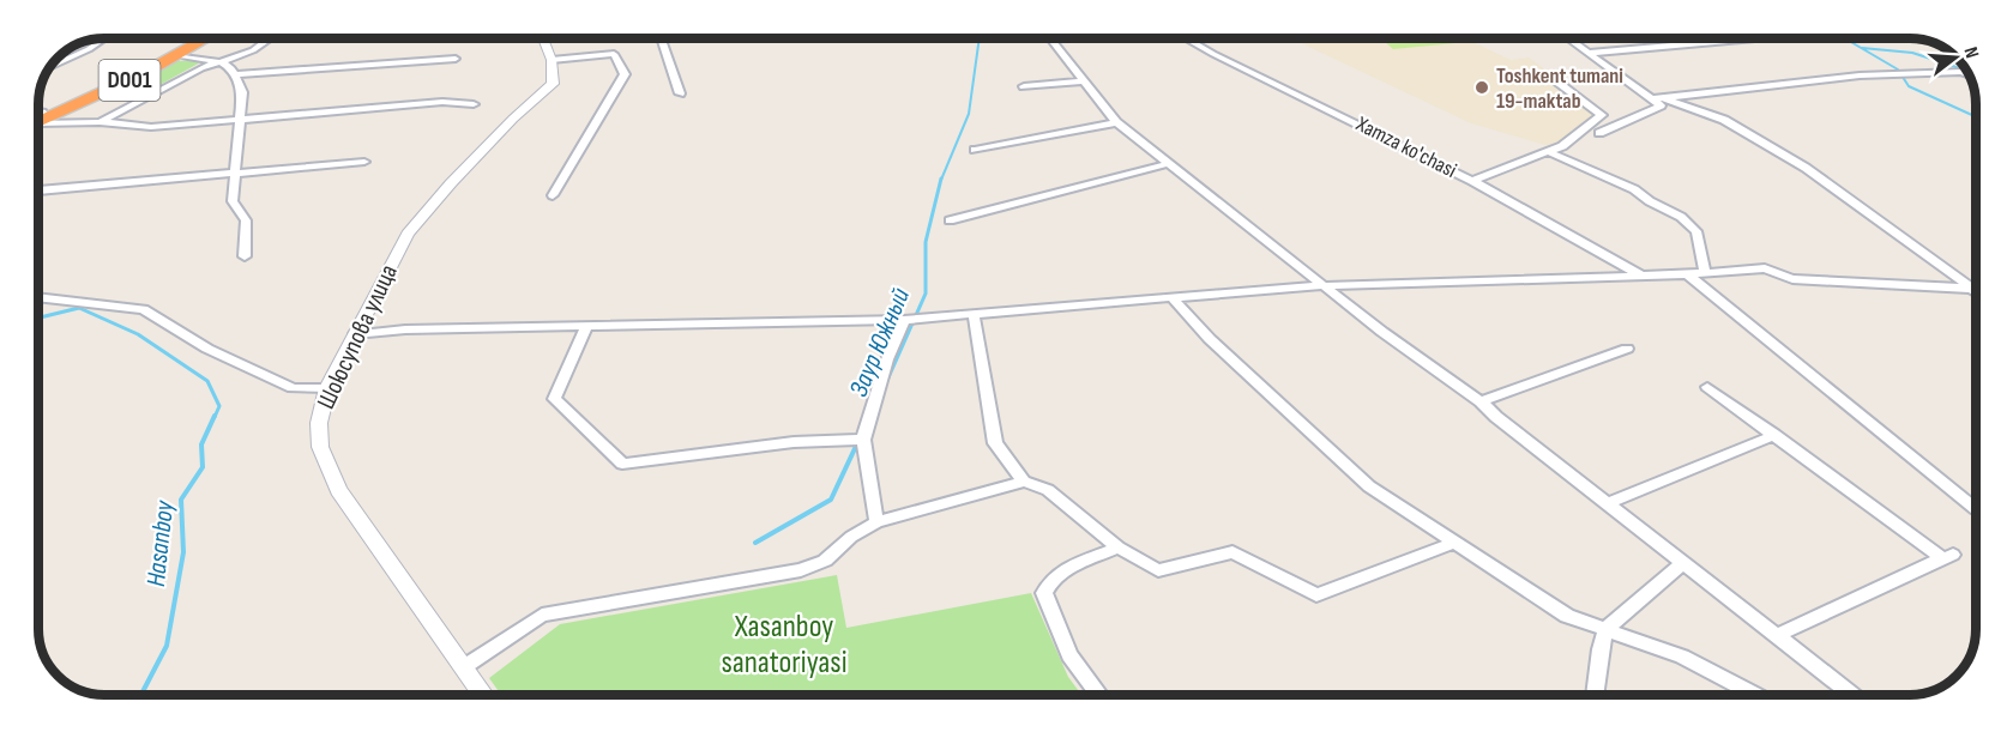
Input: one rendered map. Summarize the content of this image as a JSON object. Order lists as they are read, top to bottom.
{
  "streets": {
    "highway": ["D001"],
    "street": ["Xamza ko'chasi", "Шоюсупова улица"]
  },
  "water": ["Заур Южный", "Hasanboy"],
  "parks": ["Xasanboy sanatoriyasi"],
  "places": ["Toshkent tumani 19-maktab"],
  "north": "right"
}
